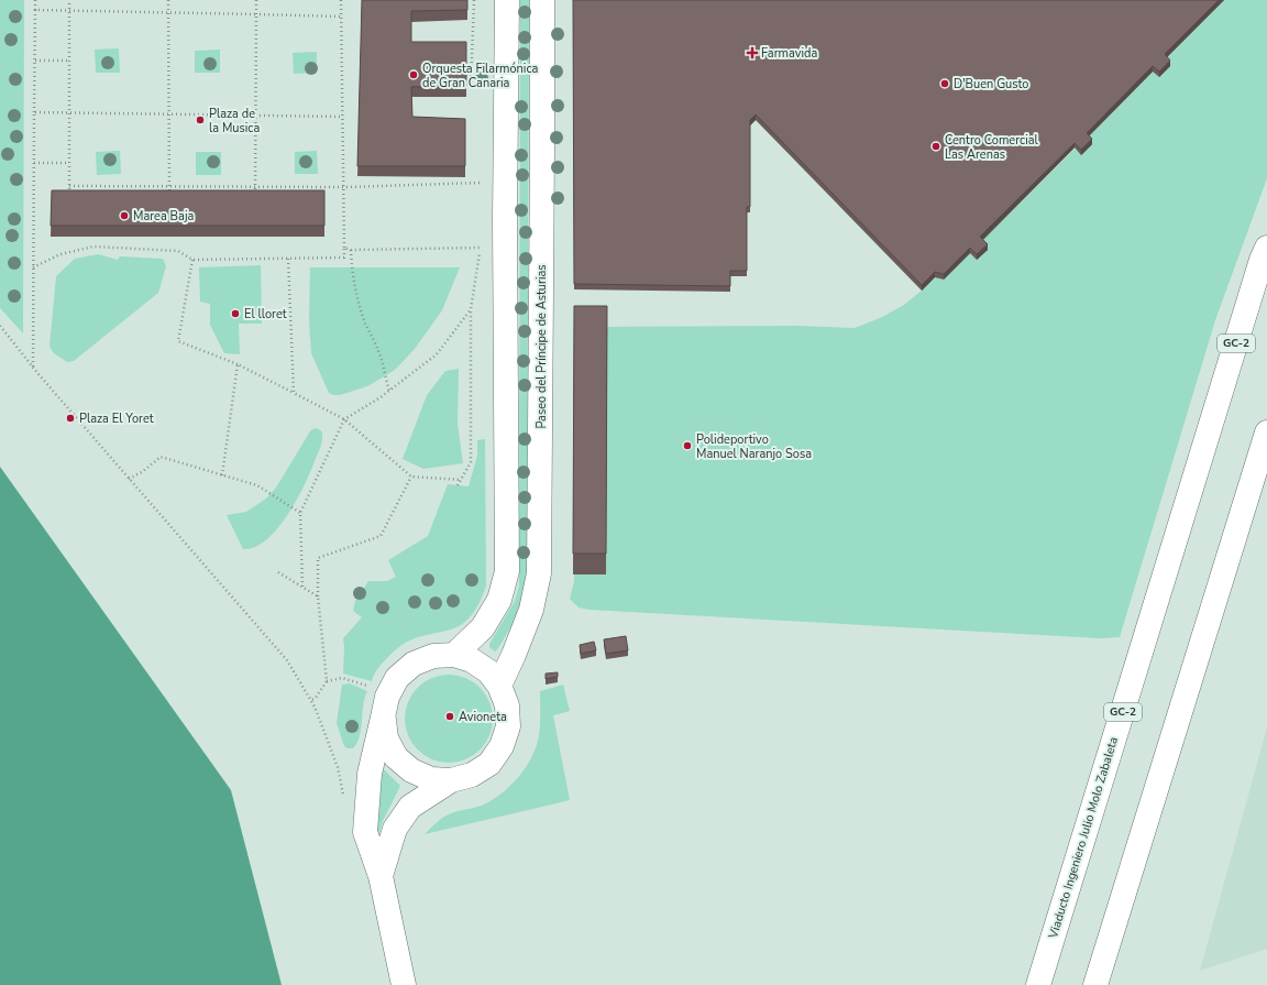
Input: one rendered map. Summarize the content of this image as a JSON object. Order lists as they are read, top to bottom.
{
  "streets": {
    "main road": ["GC-2", "Paseo del Príncipe de Asturias", "Viaducto Ingeniero Julio Molo Zabaleta"]
  },
  "places": {
    "health": ["Farmavida"],
    "other": [
      "Orquesta Filarmónica de Gran Canaria",
      "D'Buen Gusto",
      "Plaza de la Musica",
      "Centro Comercial Las Arenas",
      "Marea Baja",
      "El lloret",
      "Plaza El Yoret",
      "Polideportivo Manuel Naranjo Sosa",
      "Avioneta"
    ]
  }
}
